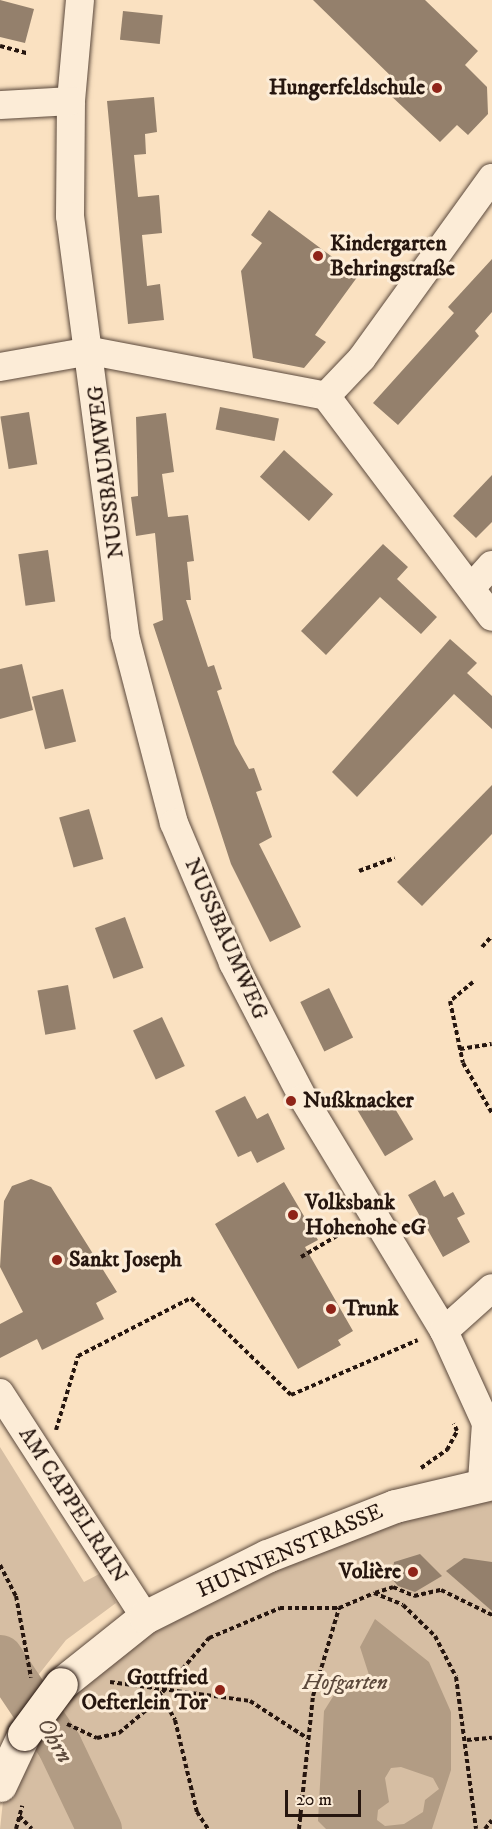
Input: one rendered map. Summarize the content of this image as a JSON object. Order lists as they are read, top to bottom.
{
  "streets": {
    "main road": ["HUNNENSTRASSE"],
    "street": ["NUSSBAUMWEG", "AM CAPPELRAIN"]
  },
  "crossings": [
    ["NUSSBAUMWEG", "HUNNENSTRASSE"],
    ["AM CAPPELRAIN", "HUNNENSTRASSE"]
  ],
  "water": ["Ohrn"],
  "parks": ["Hofgarten"],
  "places": [
    "Hungerfeldschule",
    "Kindergarten Behringstraße",
    "Nußknacker",
    "Volksbank Hohenohe eG",
    "Sankt Joseph",
    "Trunk",
    "Volière",
    "Gottfried Oefterlein Tor"
  ],
  "scale_bar": "20 m"
}
